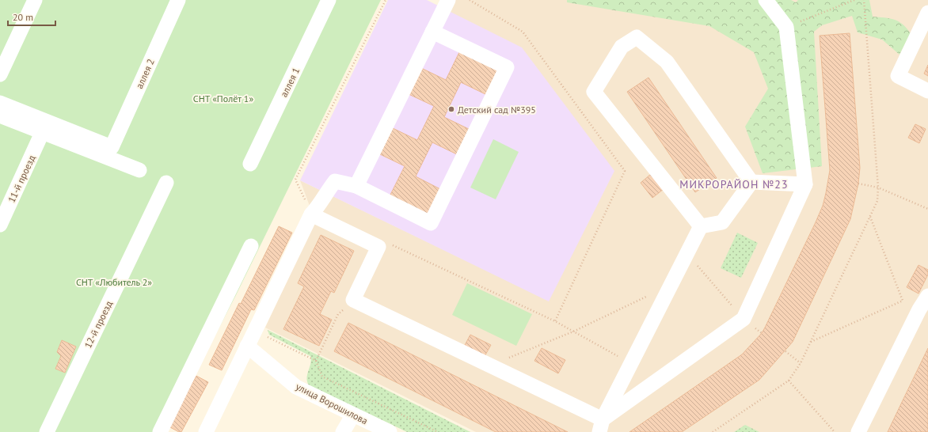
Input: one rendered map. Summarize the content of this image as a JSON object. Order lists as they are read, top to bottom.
{
  "streets": {
    "street": [
      "аллея 2",
      "аллея 1",
      "11-й проезд",
      "12-й проезд",
      "улица Ворошилова"
    ]
  },
  "districts": ["МИКРОРАЙОН №23"],
  "parks": ["СНТ «Полёт 1»", "СНТ «Любитель 2»"],
  "places": ["Детский сад №395"],
  "scale_bar": "20 m"
}
